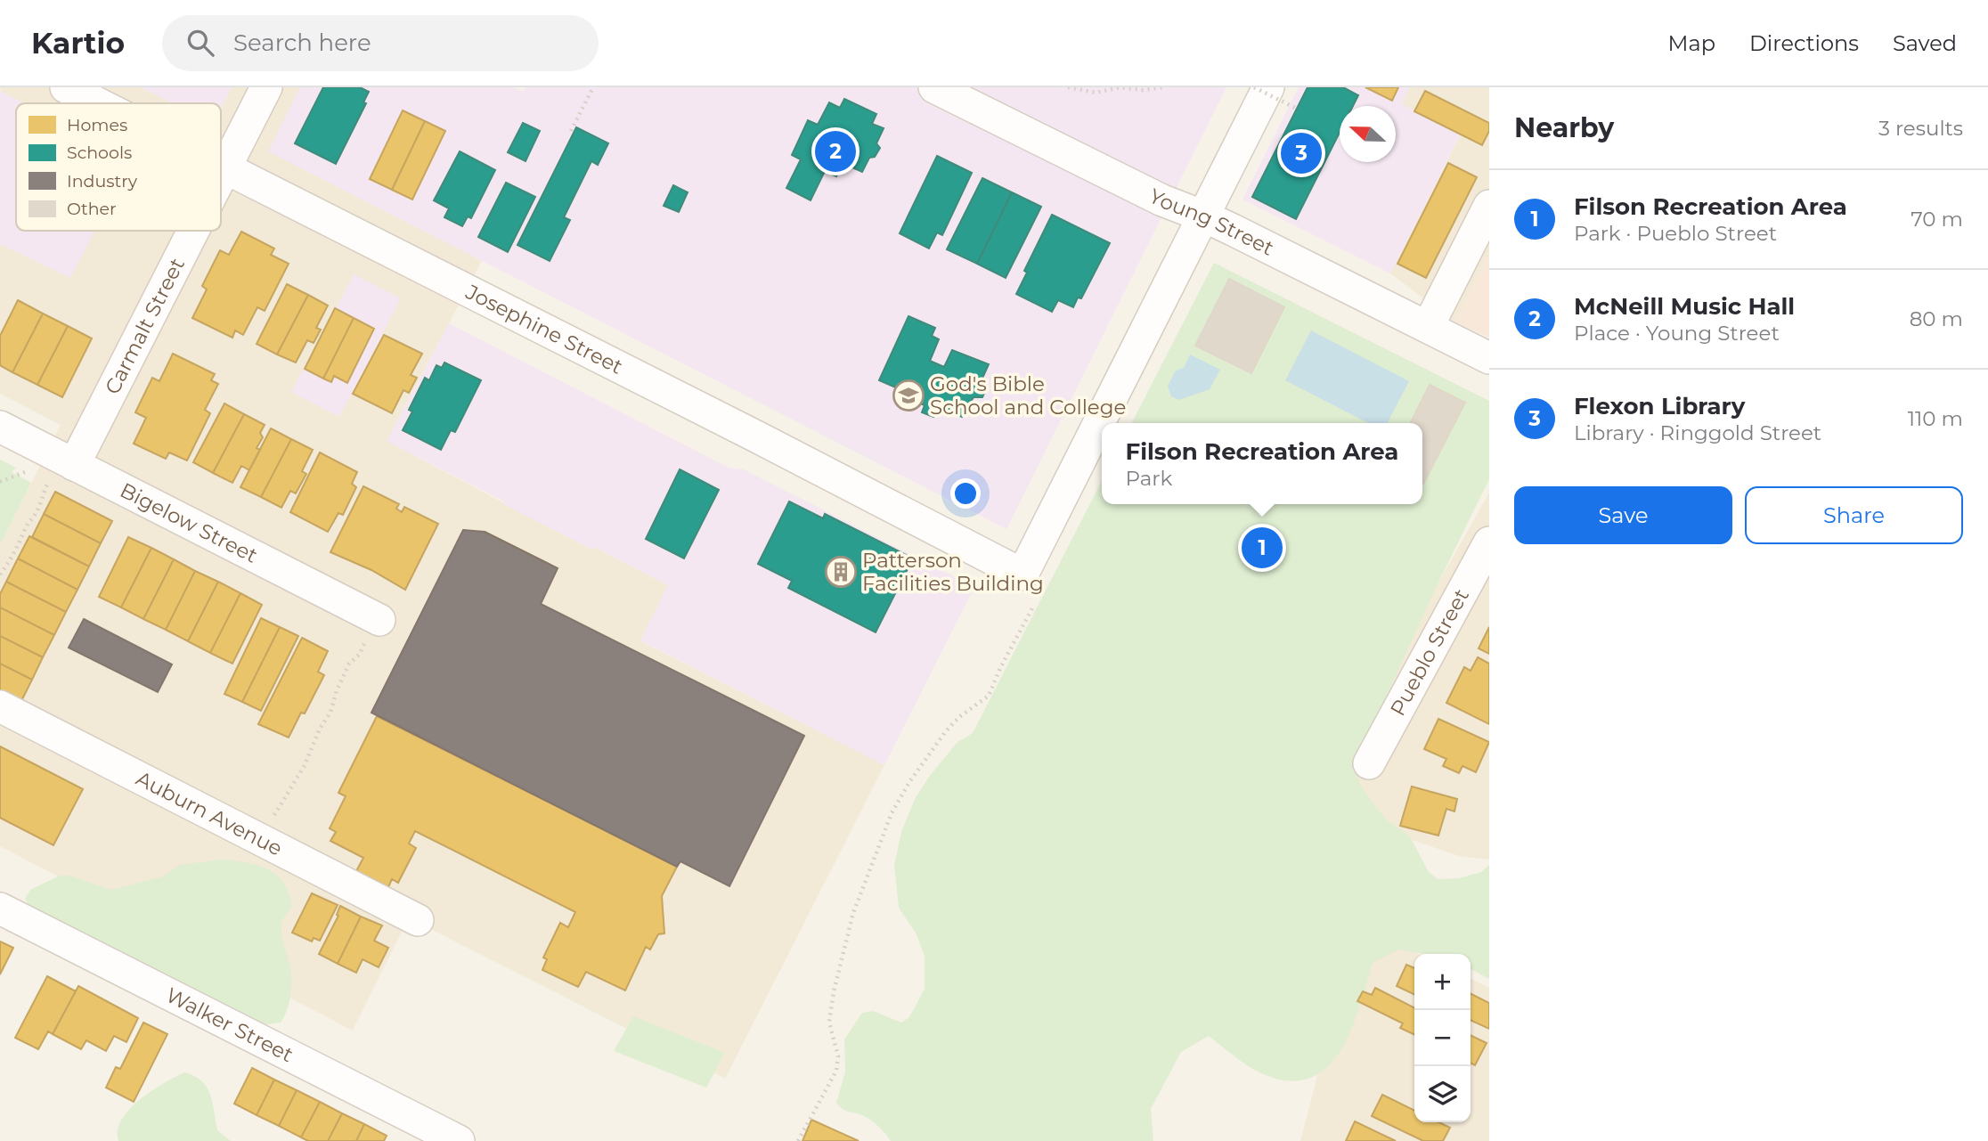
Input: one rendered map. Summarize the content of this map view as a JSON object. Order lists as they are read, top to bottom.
{
  "streets": {
    "street": [
      "Young Street",
      "Carmalt Street",
      "Josephine Street",
      "Bigelow Street",
      "Pueblo Street",
      "Auburn Avenue",
      "Walker Street"
    ]
  },
  "crossings": [
    ["Young Street", "Josephine Street"],
    ["Carmalt Street", "Josephine Street"],
    ["Carmalt Street", "Bigelow Street"]
  ],
  "places": {
    "school or university": ["God's Bible School and College"],
    "building": ["Patterson Facilities Building"]
  },
  "legend": [
    "Homes",
    "Schools",
    "Industry",
    "Other"
  ],
  "north": "left",
  "page": {
    "header": "Kartio",
    "search": "Search here",
    "nav": ["Map", "Directions", "Saved"],
    "heading": ["Nearby", "3 results"],
    "pins": ["2", "3", "1"],
    "list": [
      {
        "mark": "1",
        "name": "Filson Recreation Area",
        "note": "Park · Pueblo Street",
        "value": "70 m"
      },
      {
        "mark": "2",
        "name": "McNeill Music Hall",
        "note": "Place · Young Street",
        "value": "80 m"
      },
      {
        "mark": "3",
        "name": "Flexon Library",
        "note": "Library · Ringgold Street",
        "value": "110 m"
      }
    ],
    "popup": ["Filson Recreation Area", "Park"],
    "buttons": ["Save", "Share"],
    "map_buttons": ["+", "−"]
  }
}
